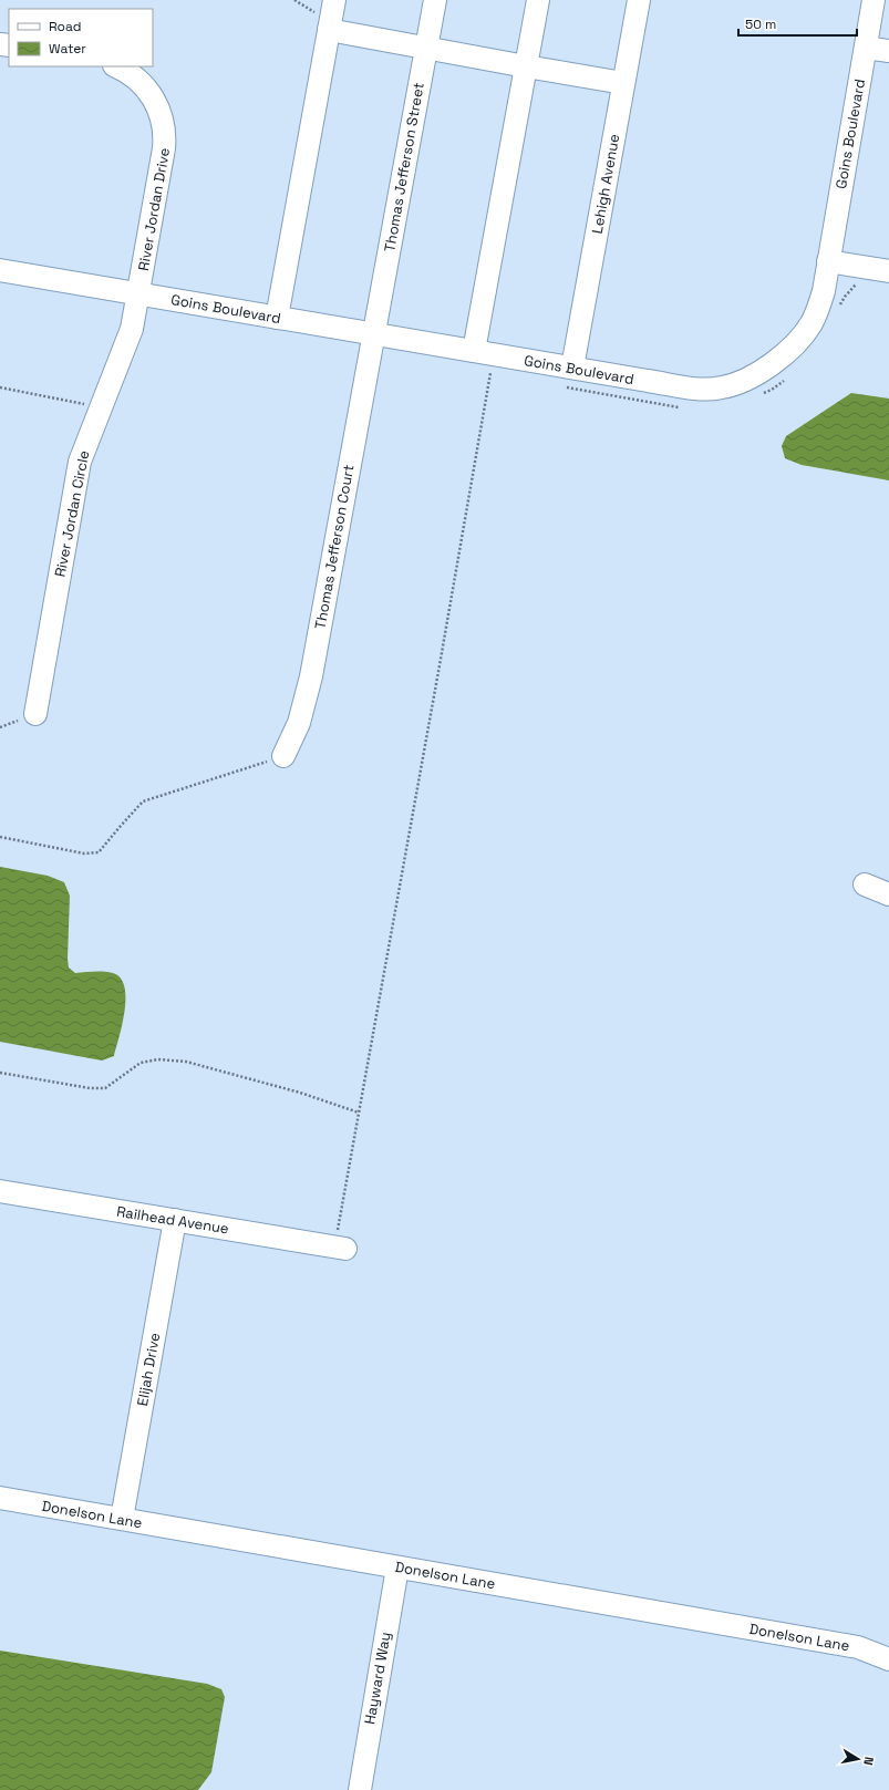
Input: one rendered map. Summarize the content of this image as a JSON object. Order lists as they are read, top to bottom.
{
  "streets": {
    "street": [
      "Goins Boulevard",
      "Thomas Jefferson Street",
      "Lehigh Avenue",
      "River Jordan Drive",
      "River Jordan Circle",
      "Thomas Jefferson Court",
      "Railhead Avenue",
      "Elijah Drive",
      "Donelson Lane",
      "Hayward Way"
    ]
  },
  "crossings": [
    ["Goins Boulevard", "Thomas Jefferson Street"],
    ["Goins Boulevard", "Lehigh Avenue"],
    ["Goins Boulevard", "River Jordan Drive"],
    ["Goins Boulevard", "River Jordan Circle"],
    ["Goins Boulevard", "Thomas Jefferson Court"],
    ["Thomas Jefferson Street", "Thomas Jefferson Court"],
    ["River Jordan Drive", "River Jordan Circle"],
    ["Railhead Avenue", "Elijah Drive"],
    ["Elijah Drive", "Donelson Lane"],
    ["Donelson Lane", "Hayward Way"]
  ],
  "legend": ["Road", "Water"],
  "scale_bar": "50 m",
  "north": "right"
}
